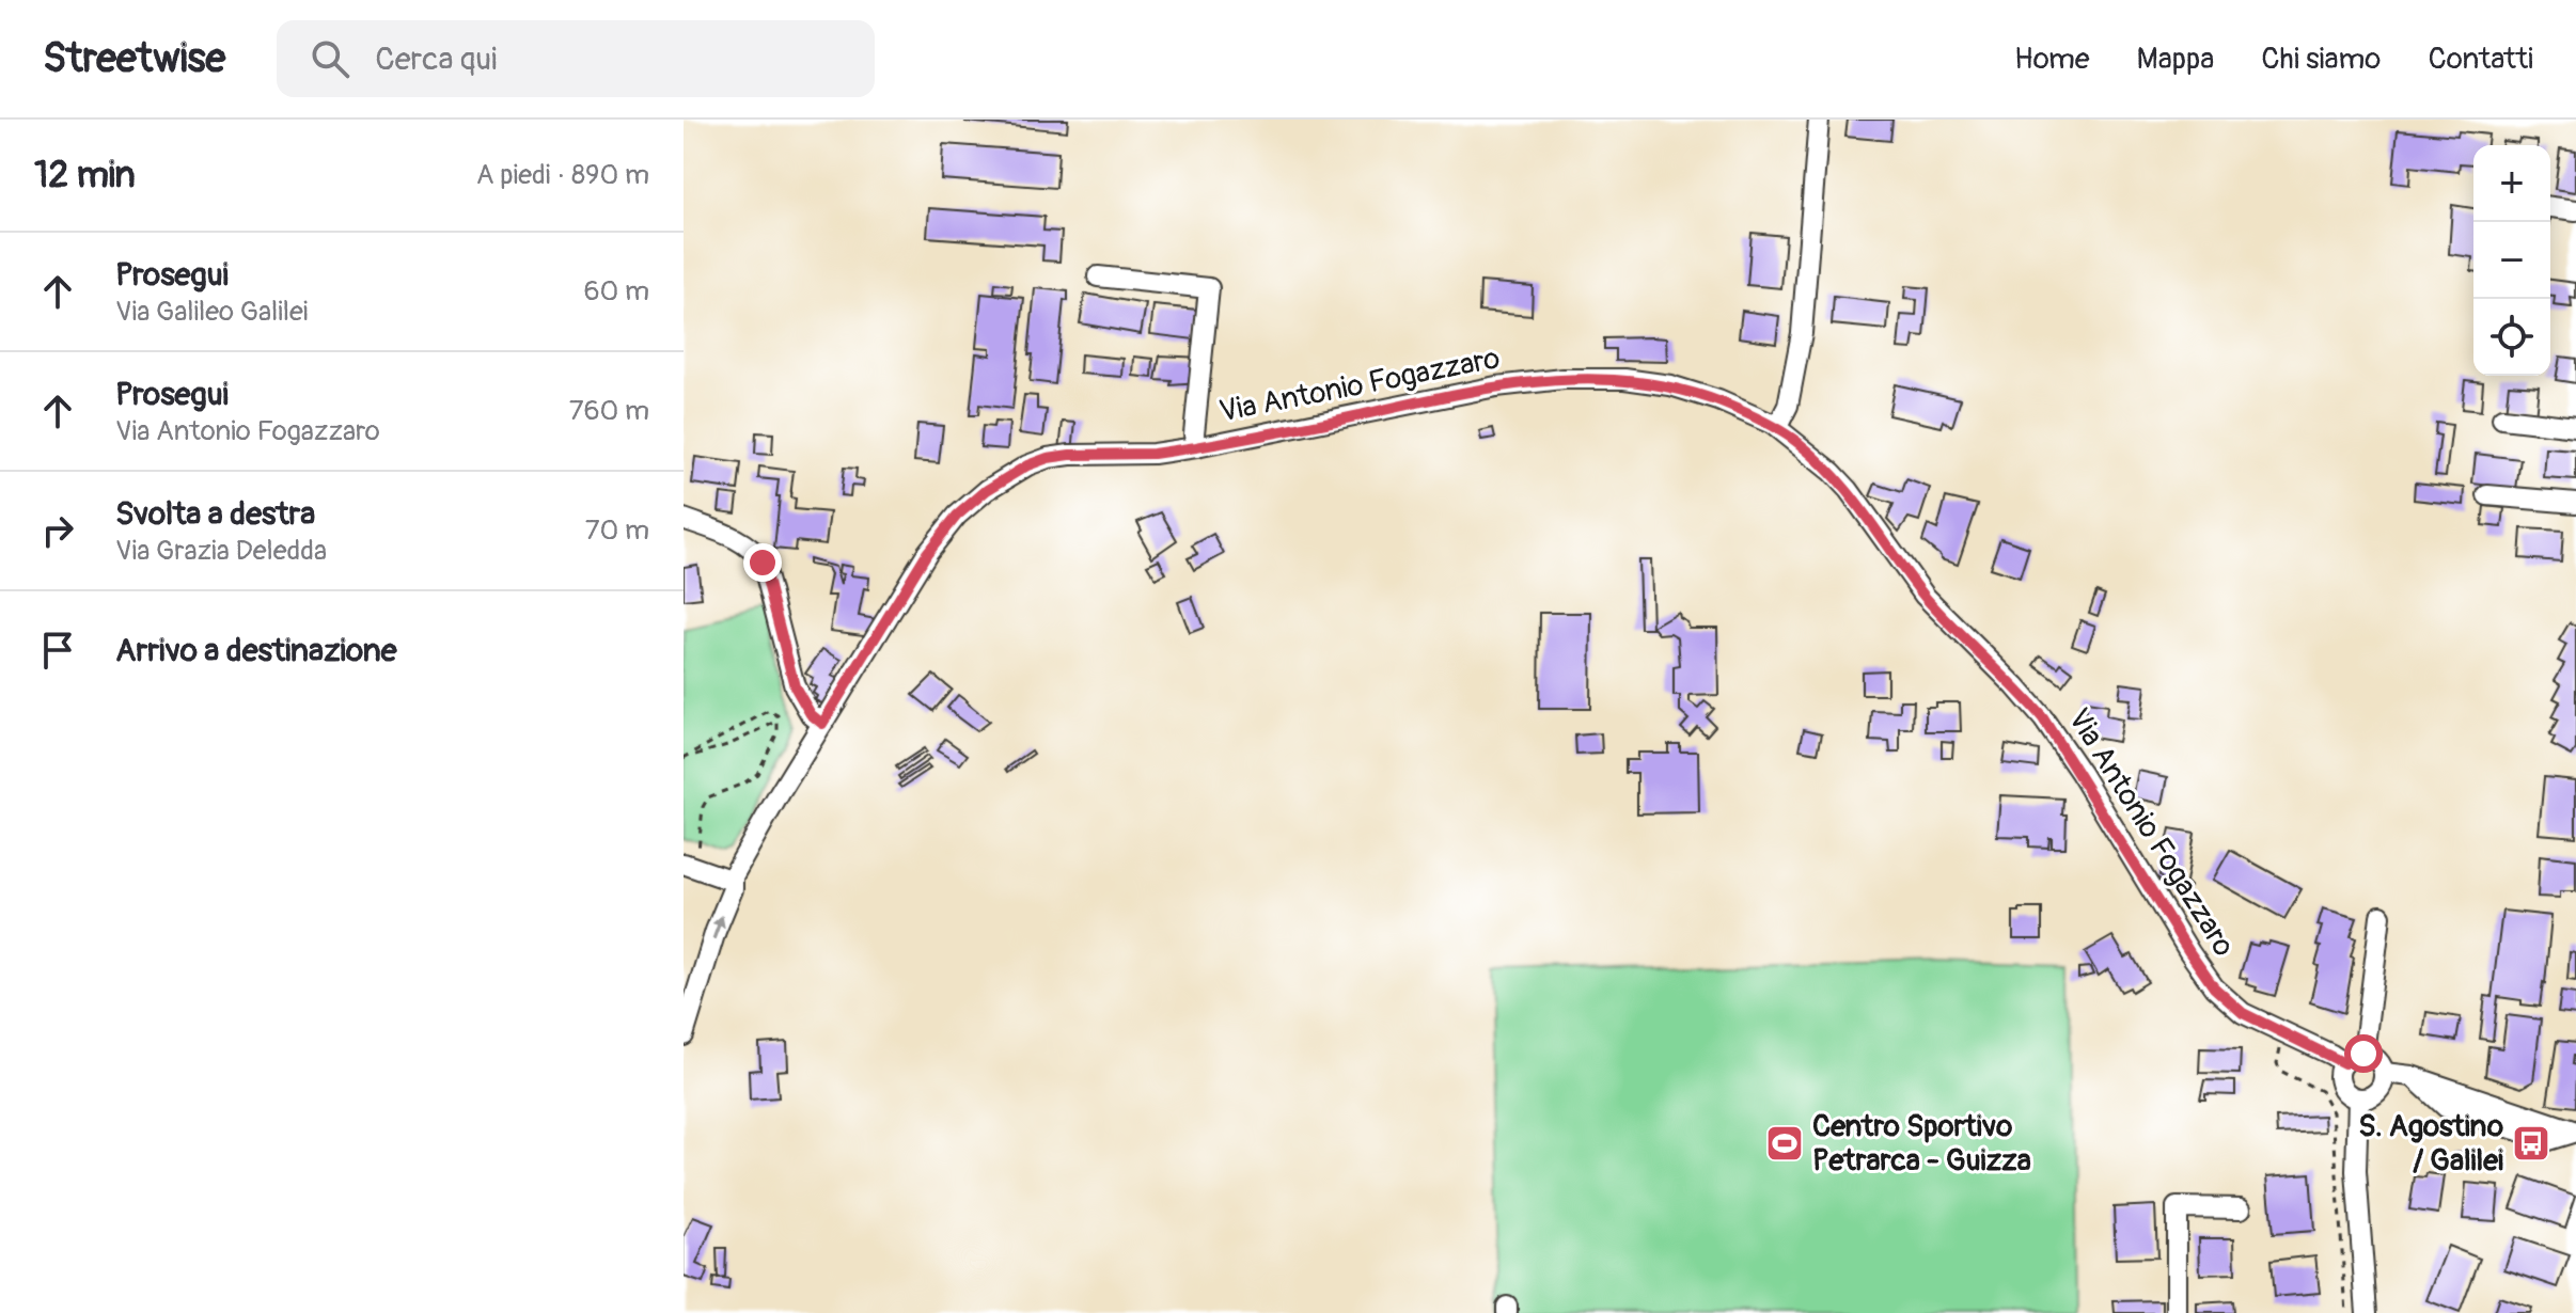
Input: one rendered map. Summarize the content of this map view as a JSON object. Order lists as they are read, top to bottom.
{
  "streets": {
    "street": ["Via Antonio Fogazzaro"]
  },
  "places": {
    "sports": ["Centro Sportivo Petrarca - Guizza"],
    "bus stop": ["S. Agostino / Galilei"]
  },
  "page": {
    "header": "Streetwise",
    "search": "Cerca qui",
    "nav": [
      "Home",
      "Mappa",
      "Chi siamo",
      "Contatti"
    ],
    "heading": ["12 min", "A piedi · 890 m"],
    "map_buttons": ["+", "−"],
    "list": [
      ["Prosegui", "Via Galileo Galilei", "60 m"],
      ["Prosegui", "Via Antonio Fogazzaro", "760 m"],
      ["Svolta a destra", "Via Grazia Deledda", "70 m"],
      "Arrivo a destinazione"
    ]
  }
}
